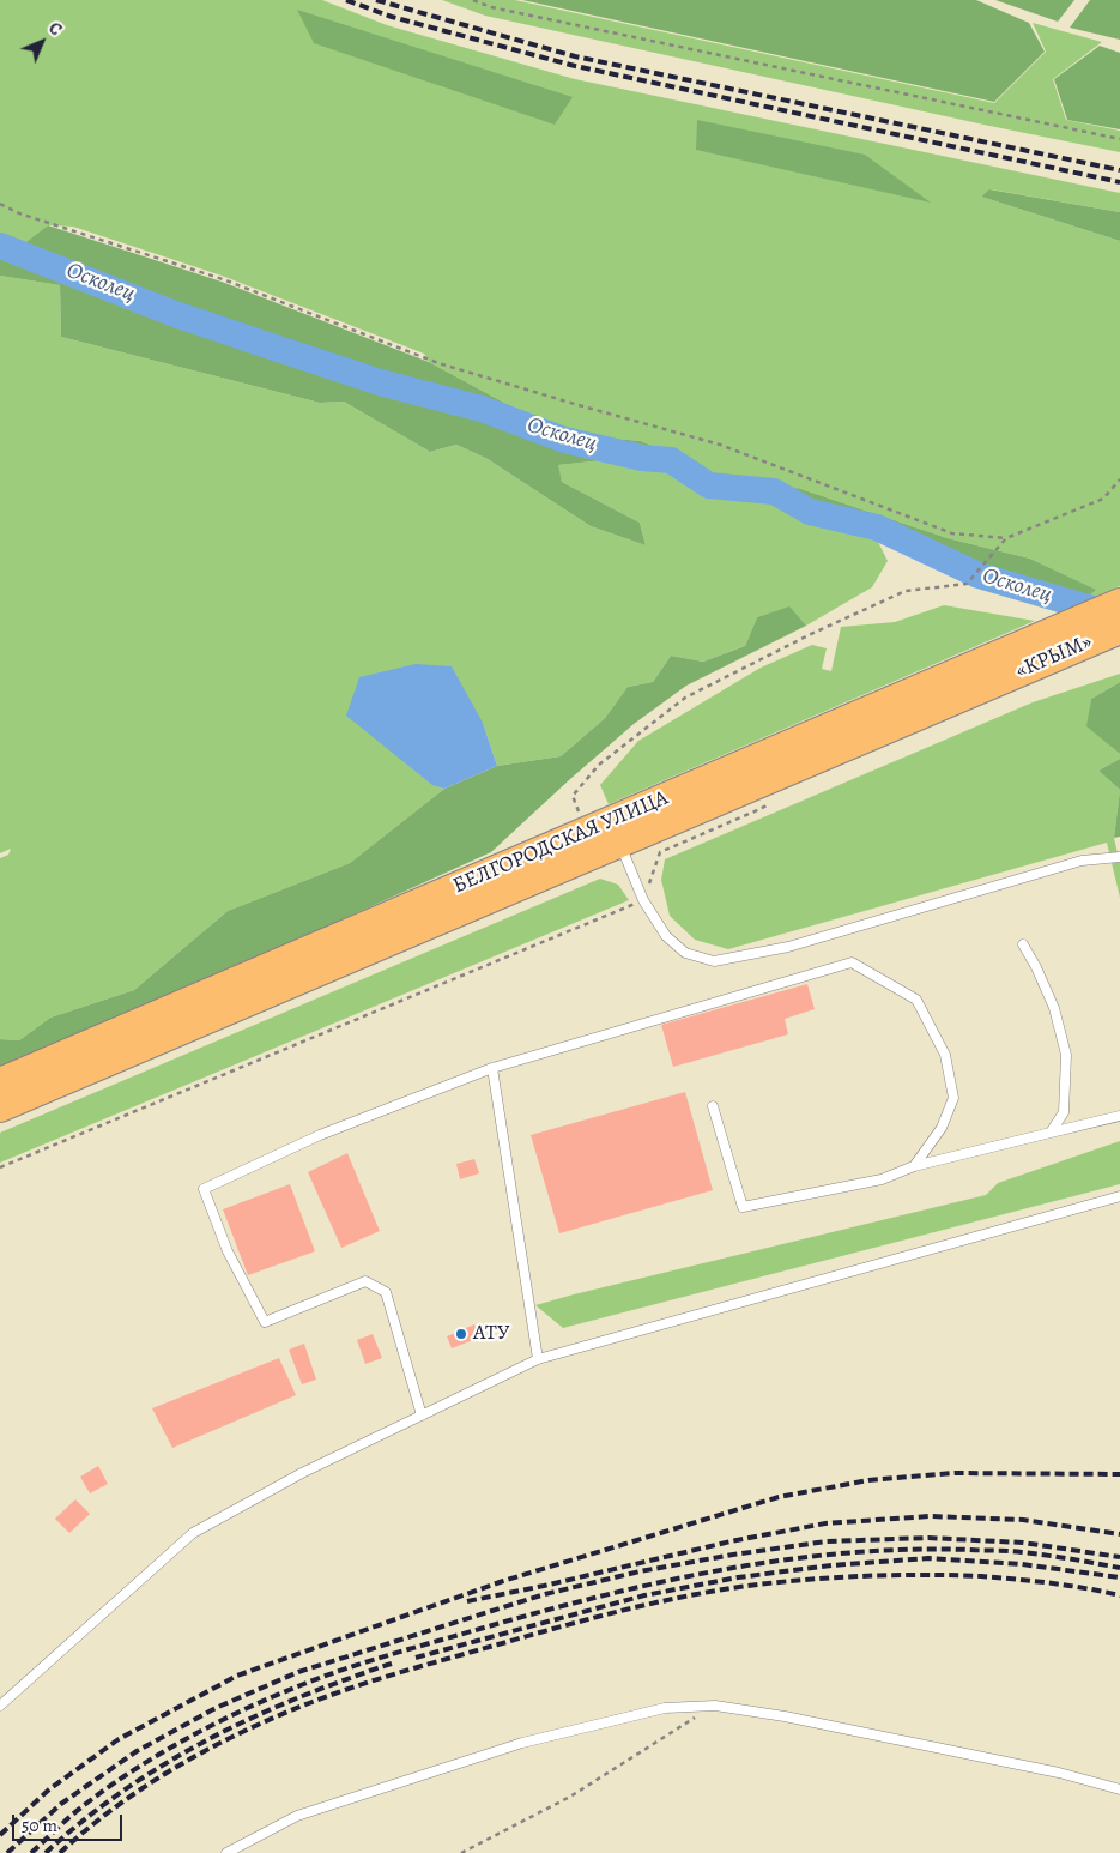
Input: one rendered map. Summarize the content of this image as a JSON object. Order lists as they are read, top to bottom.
{
  "streets": {
    "main road": ["«КРЫМ»", "БЕЛГОРОДСКАЯ УЛИЦА"]
  },
  "crossings": [
    ["«КРЫМ»", "БЕЛГОРОДСКАЯ УЛИЦА"]
  ],
  "water": ["Осколец"],
  "places": ["АТУ"],
  "scale_bar": "50 m",
  "north": "top right"
}
